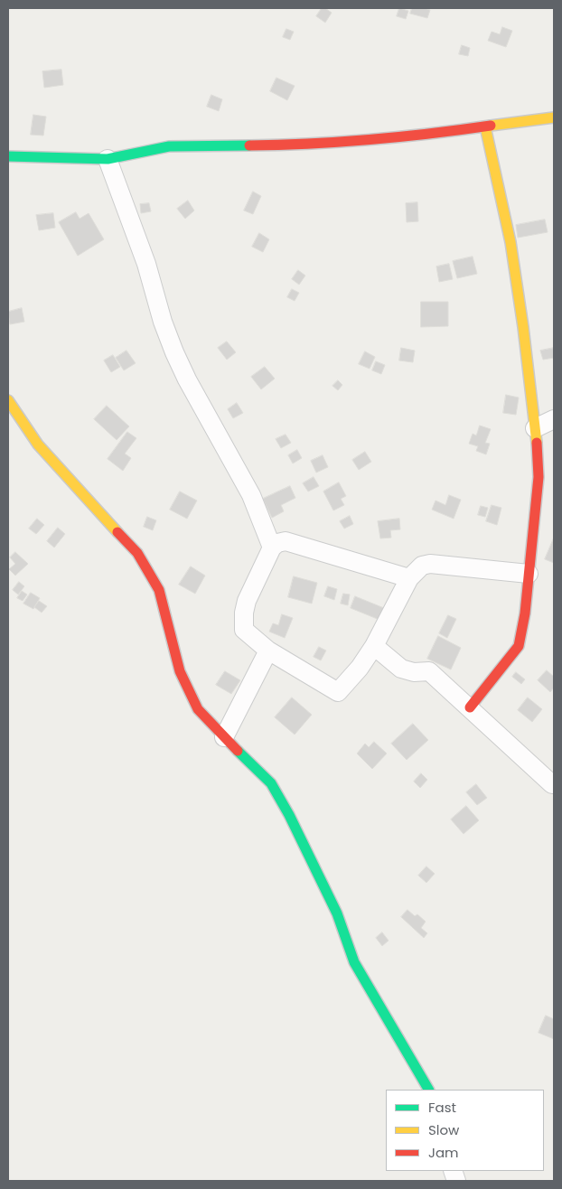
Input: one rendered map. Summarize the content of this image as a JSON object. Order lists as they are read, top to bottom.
{
  "legend": ["Fast", "Slow", "Jam"]
}
